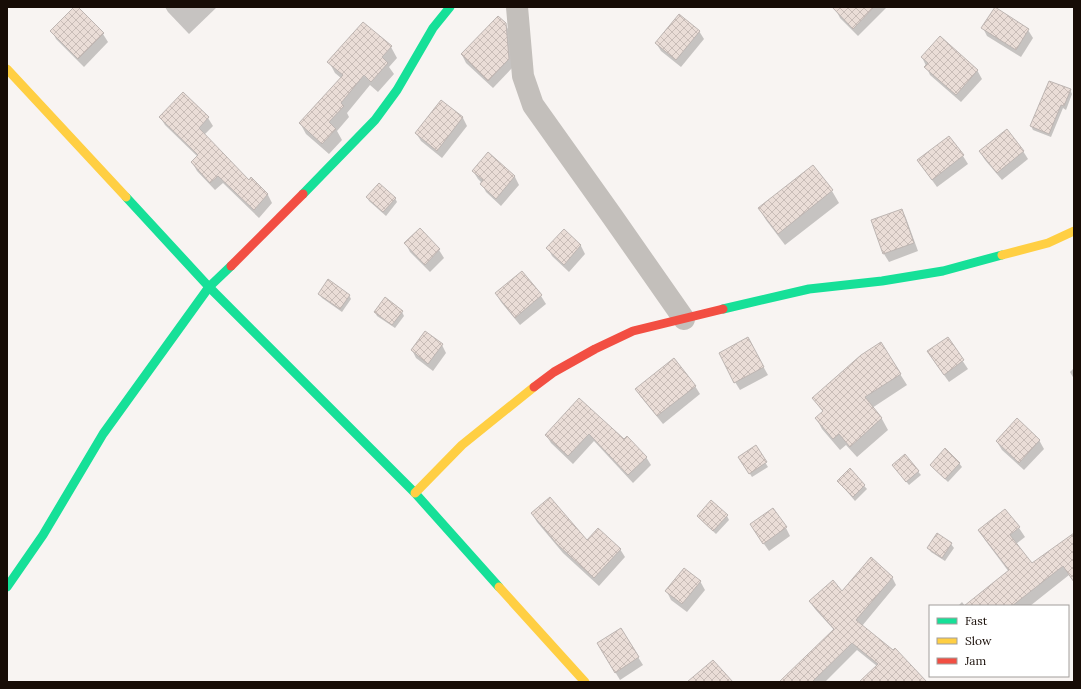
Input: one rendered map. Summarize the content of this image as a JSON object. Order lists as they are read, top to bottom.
{
  "legend": ["Fast", "Slow", "Jam"]
}
